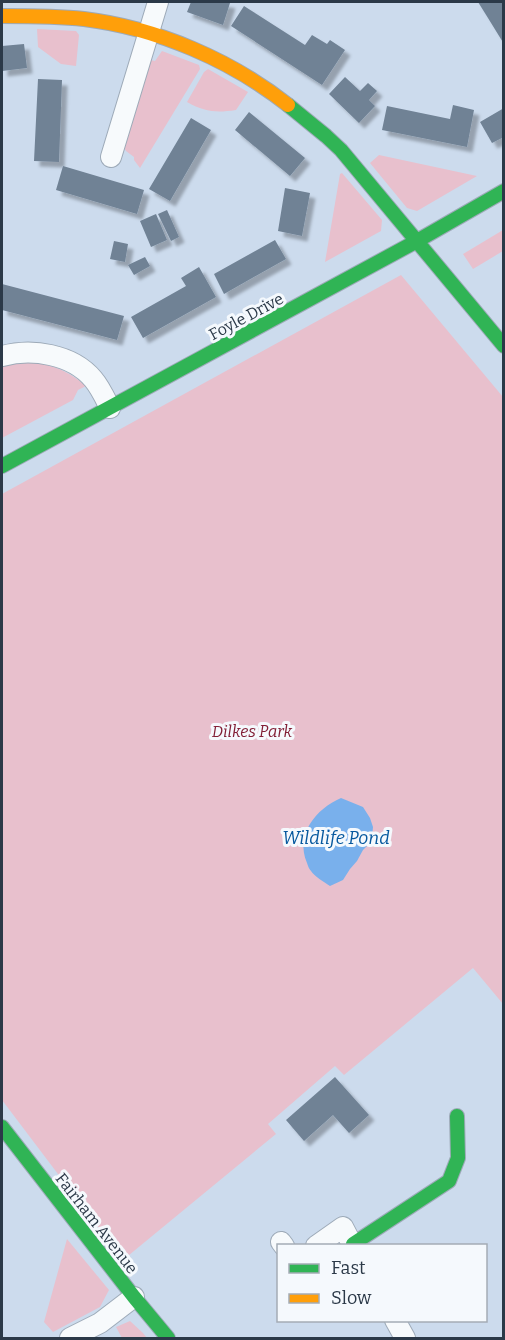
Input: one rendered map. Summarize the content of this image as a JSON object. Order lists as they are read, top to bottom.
{
  "streets": {
    "street": ["Foyle Drive", "Fairham Avenue"]
  },
  "water": ["Wildlife Pond"],
  "parks": ["Dilkes Park"],
  "legend": ["Fast", "Slow"]
}
